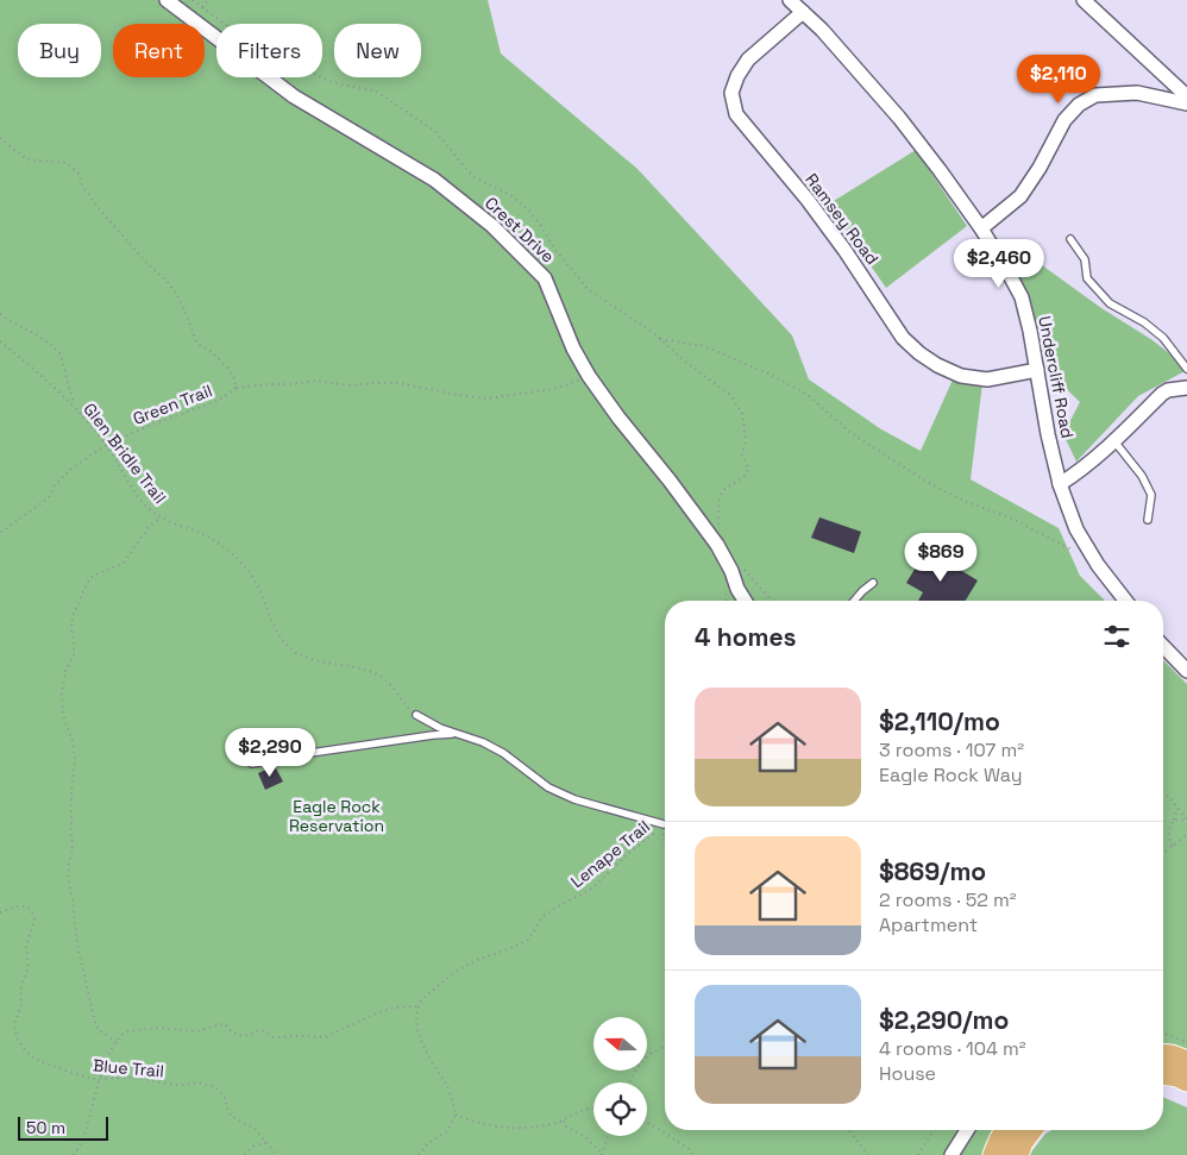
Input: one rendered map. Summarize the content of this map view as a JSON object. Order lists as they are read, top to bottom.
{
  "streets": {
    "street": ["Ramsey Road", "Crest Drive", "Undercliff Road"],
    "path": [
      "Green Trail",
      "Glen Bridle Trail",
      "Lenape Trail",
      "Blue Trail"
    ]
  },
  "crossings": [
    ["Ramsey Road", "Undercliff Road"],
    ["Green Trail", "Glen Bridle Trail"]
  ],
  "parks": ["Eagle Rock Reservation"],
  "scale_bar": "50 m",
  "north": "left",
  "page": {
    "chip": [
      "Buy",
      "Rent",
      "Filters",
      "New"
    ],
    "price": [
      "$2,110",
      "$2,460",
      "$869",
      "$2,290"
    ],
    "heading": "4 homes",
    "list": [
      {
        "name": "$2,110/mo",
        "note": "3 rooms · 107 m² · Eagle Rock Way"
      },
      {
        "name": "$869/mo",
        "note": "2 rooms · 52 m² · Apartment"
      },
      {
        "name": "$2,290/mo",
        "note": "4 rooms · 104 m² · House"
      }
    ],
    "scale": "50 m"
  }
}
